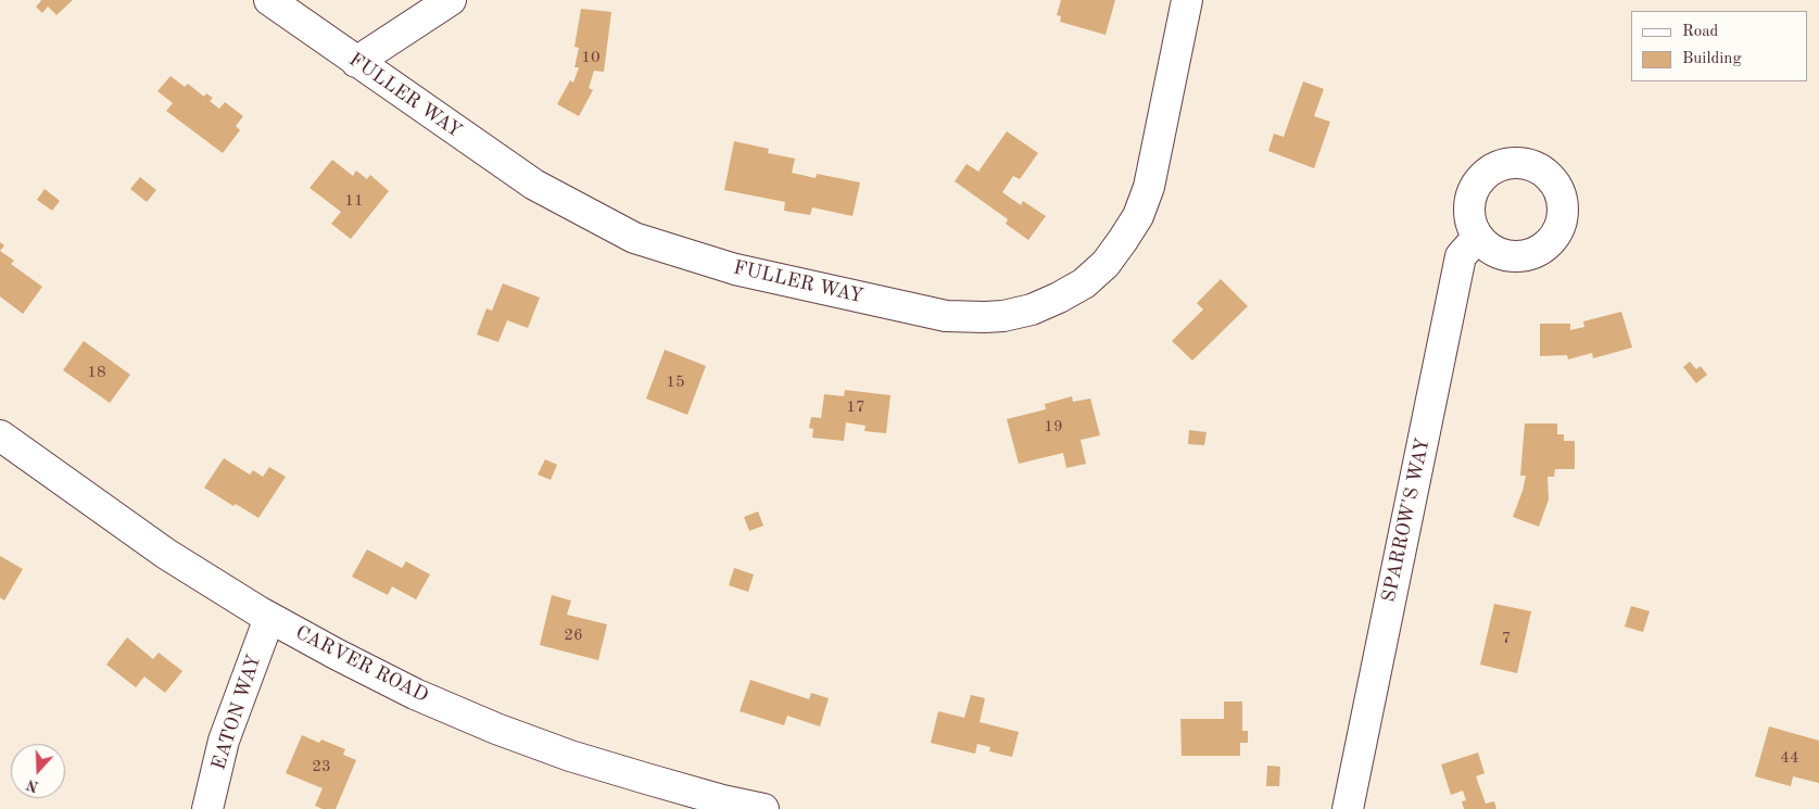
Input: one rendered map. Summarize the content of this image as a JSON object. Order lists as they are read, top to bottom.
{
  "streets": {
    "street": [
      "FULLER WAY",
      "SPARROW'S WAY",
      "CARVER ROAD",
      "EATON WAY"
    ]
  },
  "crossings": [
    ["CARVER ROAD", "EATON WAY"]
  ],
  "house_numbers": [
    "10",
    "11",
    "18",
    "15",
    "17",
    "19",
    "26",
    "7",
    "44",
    "23"
  ],
  "legend": ["Road", "Building"],
  "north": "bottom"
}
